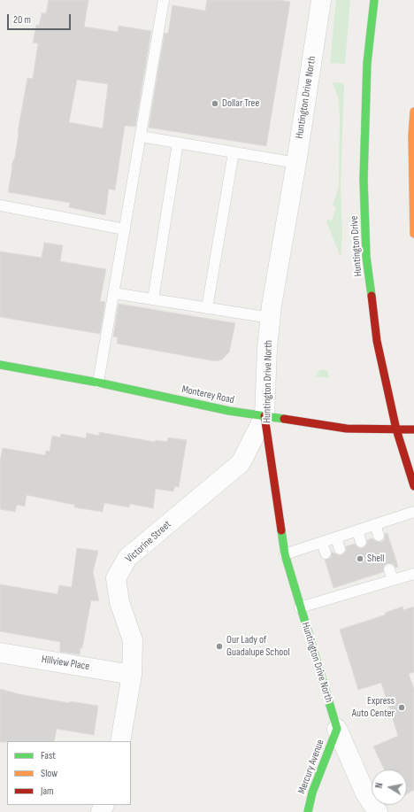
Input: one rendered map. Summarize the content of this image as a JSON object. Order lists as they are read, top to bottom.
{
  "streets": {
    "street": [
      "Huntington Drive North",
      "Huntington Drive",
      "Monterey Road",
      "Victorine Street",
      "Hillview Place",
      "Mercury Avenue"
    ]
  },
  "crossings": [
    ["Huntington Drive North", "Monterey Road"],
    ["Huntington Drive North", "Victorine Street"],
    ["Huntington Drive North", "Mercury Avenue"],
    ["Huntington Drive", "Monterey Road"],
    ["Monterey Road", "Victorine Street"],
    ["Victorine Street", "Hillview Place"]
  ],
  "places": [
    "Dollar Tree",
    "Shell",
    "Our Lady of Guadalupe School",
    "Express Auto Center"
  ],
  "legend": ["Fast", "Slow", "Jam"],
  "scale_bar": "20 m",
  "north": "left"
}
